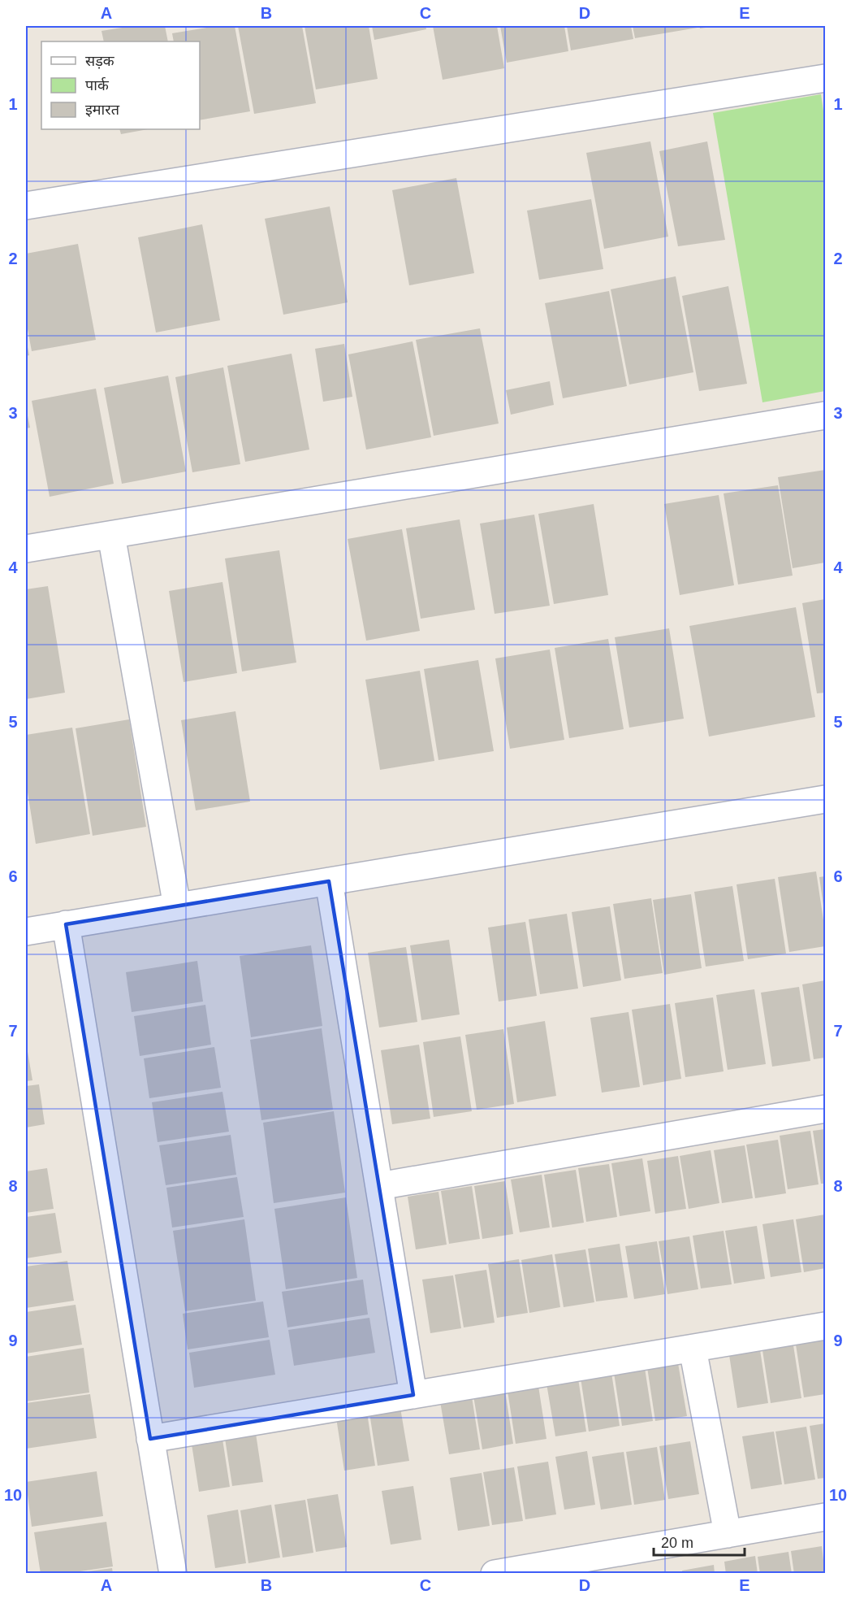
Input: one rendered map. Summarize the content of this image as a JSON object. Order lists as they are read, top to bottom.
{
  "legend": ["सड़क", "पार्क", "इमारत"],
  "scale_bar": "20 m",
  "grid": {
    "columns": [
      "A",
      "B",
      "C",
      "D",
      "E"
    ],
    "rows": [
      "1",
      "2",
      "3",
      "4",
      "5",
      "6",
      "7",
      "8",
      "9",
      "10"
    ]
  }
}
